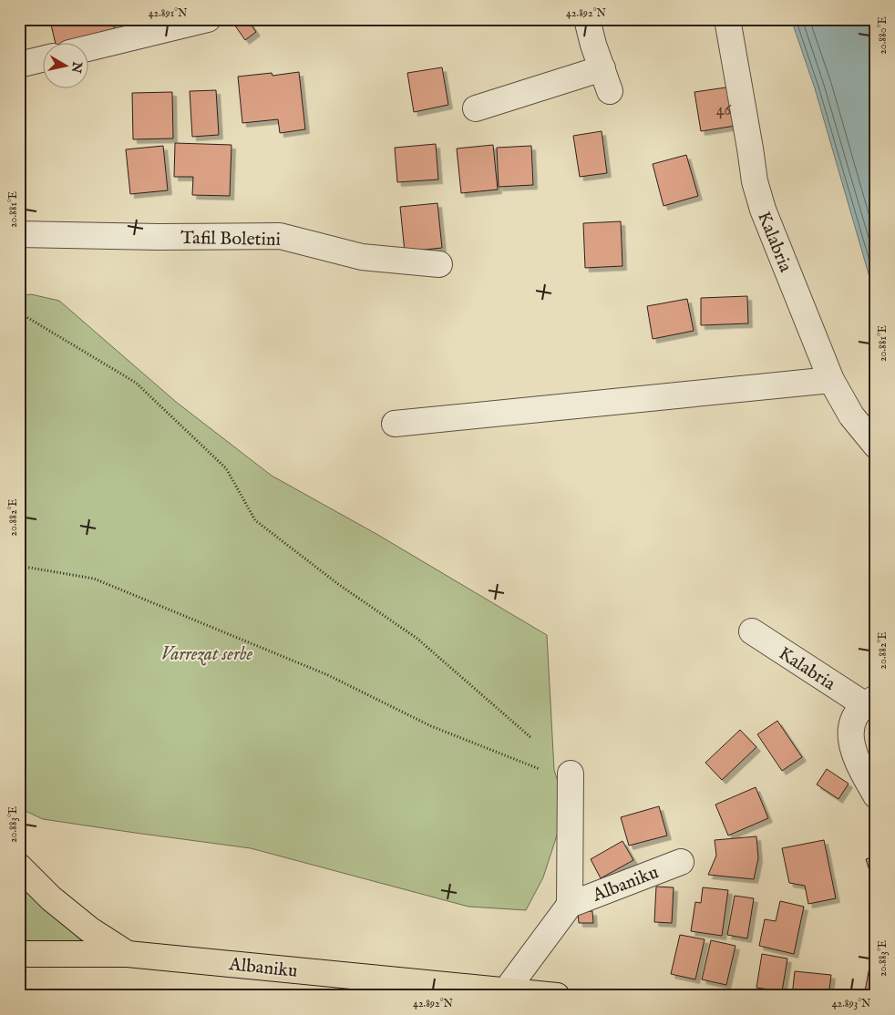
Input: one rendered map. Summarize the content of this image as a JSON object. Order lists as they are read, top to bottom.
{
  "streets": {
    "main road": ["Albaniku"],
    "street": ["Tafil Boletini", "Kalabria"]
  },
  "parks": ["Varrezat serbe"],
  "house_numbers": ["46"],
  "north": "right",
  "coordinates": [
    "42.891°N",
    "42.892°N",
    "20.880°E",
    "20.881°E",
    "20.882°E",
    "20.883°E",
    "42.893°N"
  ]
}
